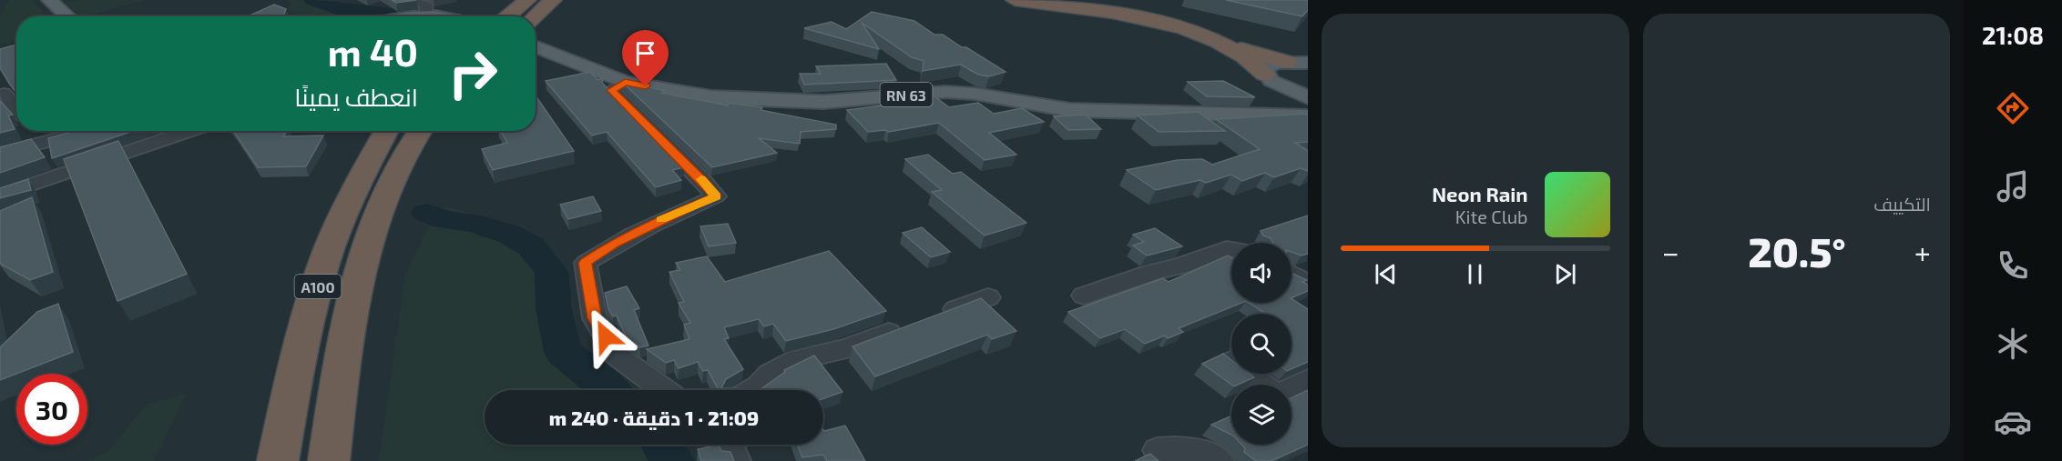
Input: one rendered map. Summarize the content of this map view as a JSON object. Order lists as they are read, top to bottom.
{
  "streets": {
    "highway": ["A100"],
    "main road": ["RN 63"]
  },
  "page": {
    "tabs": "21:08",
    "tile": "التكييف",
    "turn": ["40 m", "انعطف يمينًا"],
    "song": ["Neon Rain", "Kite Club"],
    "heat": ["−", "20.5°", "+"],
    "limit": "30",
    "trip": "21:09 · 1 دقيقة · 240 m"
  }
}
